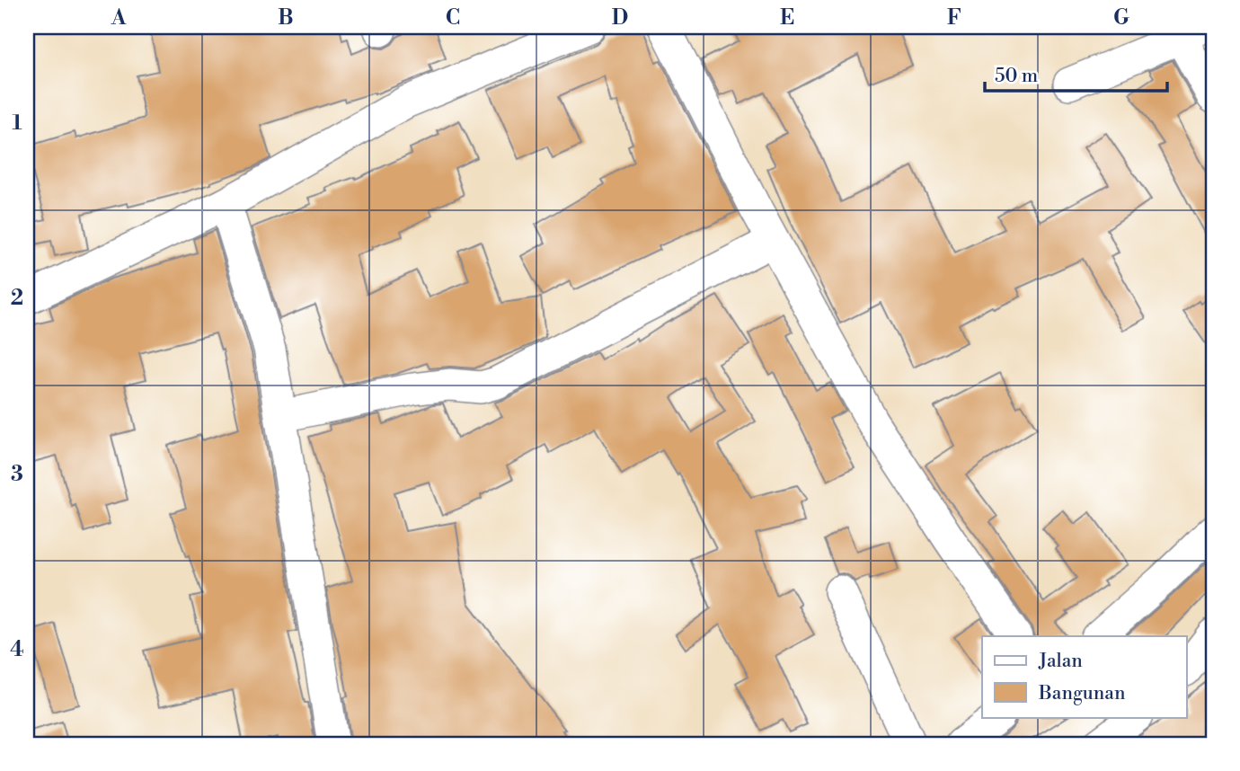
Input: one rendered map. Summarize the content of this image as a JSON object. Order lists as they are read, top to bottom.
{
  "legend": ["Jalan", "Bangunan"],
  "scale_bar": "50 m",
  "grid": {
    "columns": [
      "A",
      "B",
      "C",
      "D",
      "E",
      "F",
      "G"
    ],
    "rows": [
      "1",
      "2",
      "3",
      "4"
    ]
  }
}
